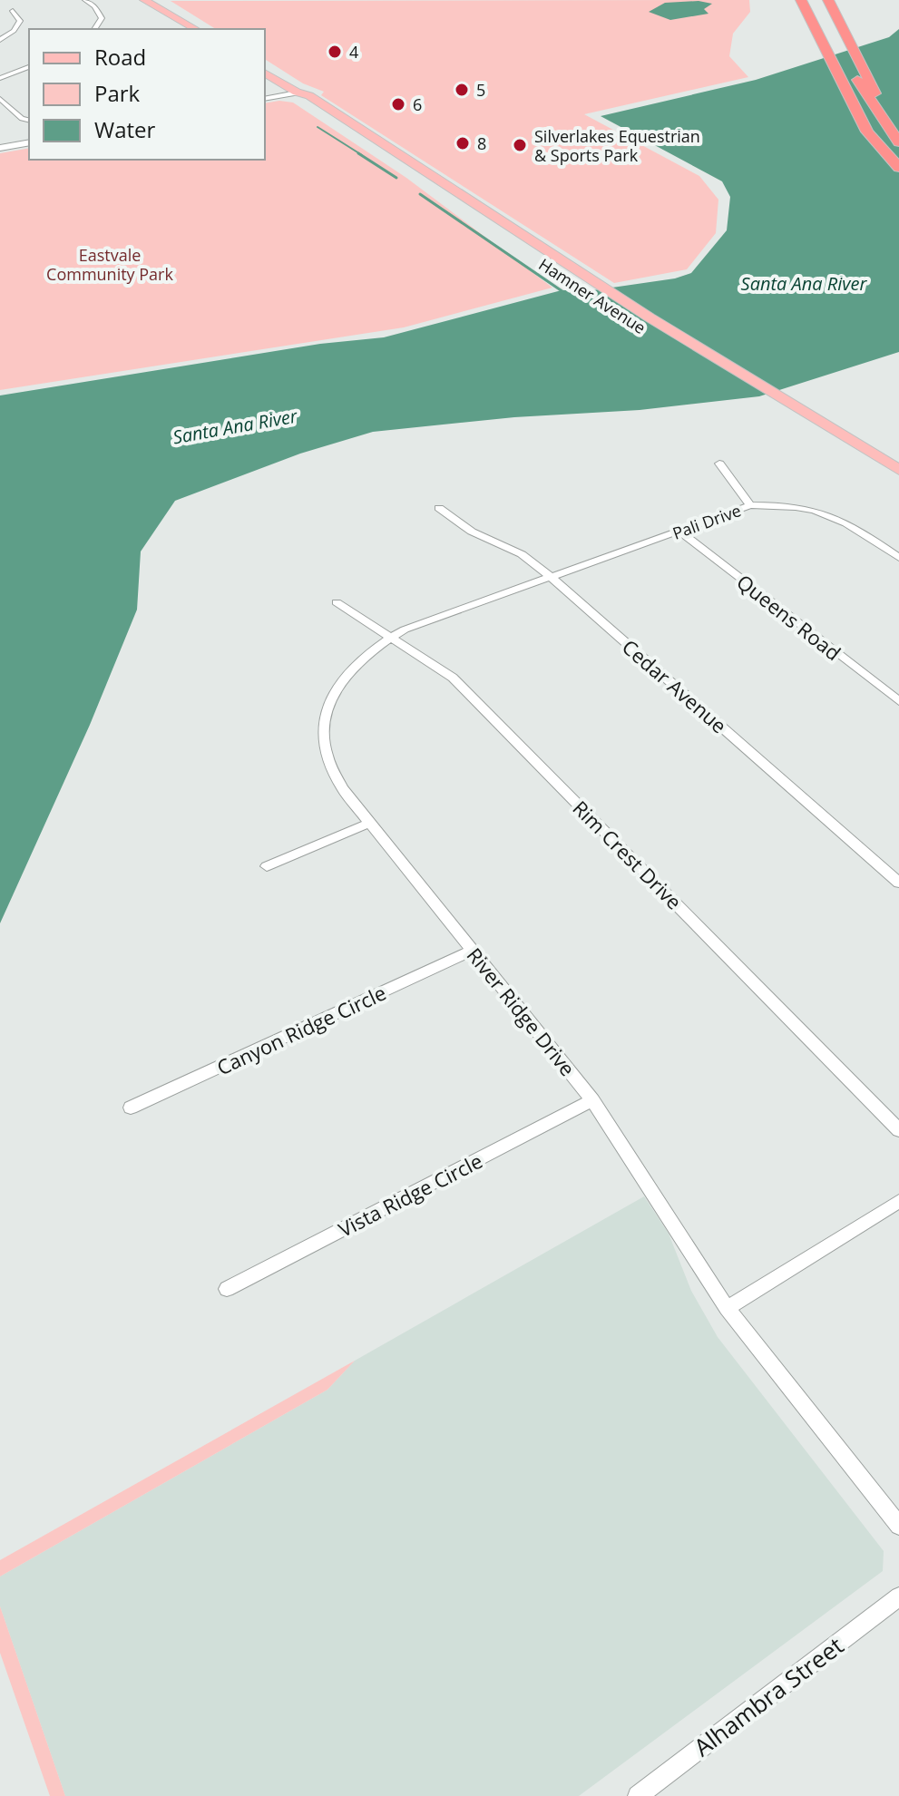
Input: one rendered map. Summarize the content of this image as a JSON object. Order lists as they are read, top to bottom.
{
  "streets": {
    "main road": ["Hamner Avenue"],
    "street": [
      "Pali Drive",
      "Queens Road",
      "Cedar Avenue",
      "Rim Crest Drive",
      "River Ridge Drive",
      "Canyon Ridge Circle",
      "Vista Ridge Circle",
      "Alhambra Street"
    ]
  },
  "crossings": [
    ["Pali Drive", "Queens Road"],
    ["Pali Drive", "Cedar Avenue"],
    ["Pali Drive", "River Ridge Drive"],
    ["Cedar Avenue", "River Ridge Drive"],
    ["Rim Crest Drive", "River Ridge Drive"],
    ["River Ridge Drive", "Canyon Ridge Circle"],
    ["River Ridge Drive", "Vista Ridge Circle"]
  ],
  "water": ["Santa Ana River"],
  "parks": ["Eastvale Community Park"],
  "places": [
    "4",
    "5",
    "6",
    "8",
    "Silverlakes Equestrian & Sports Park"
  ],
  "legend": ["Road", "Park", "Water"]
}
